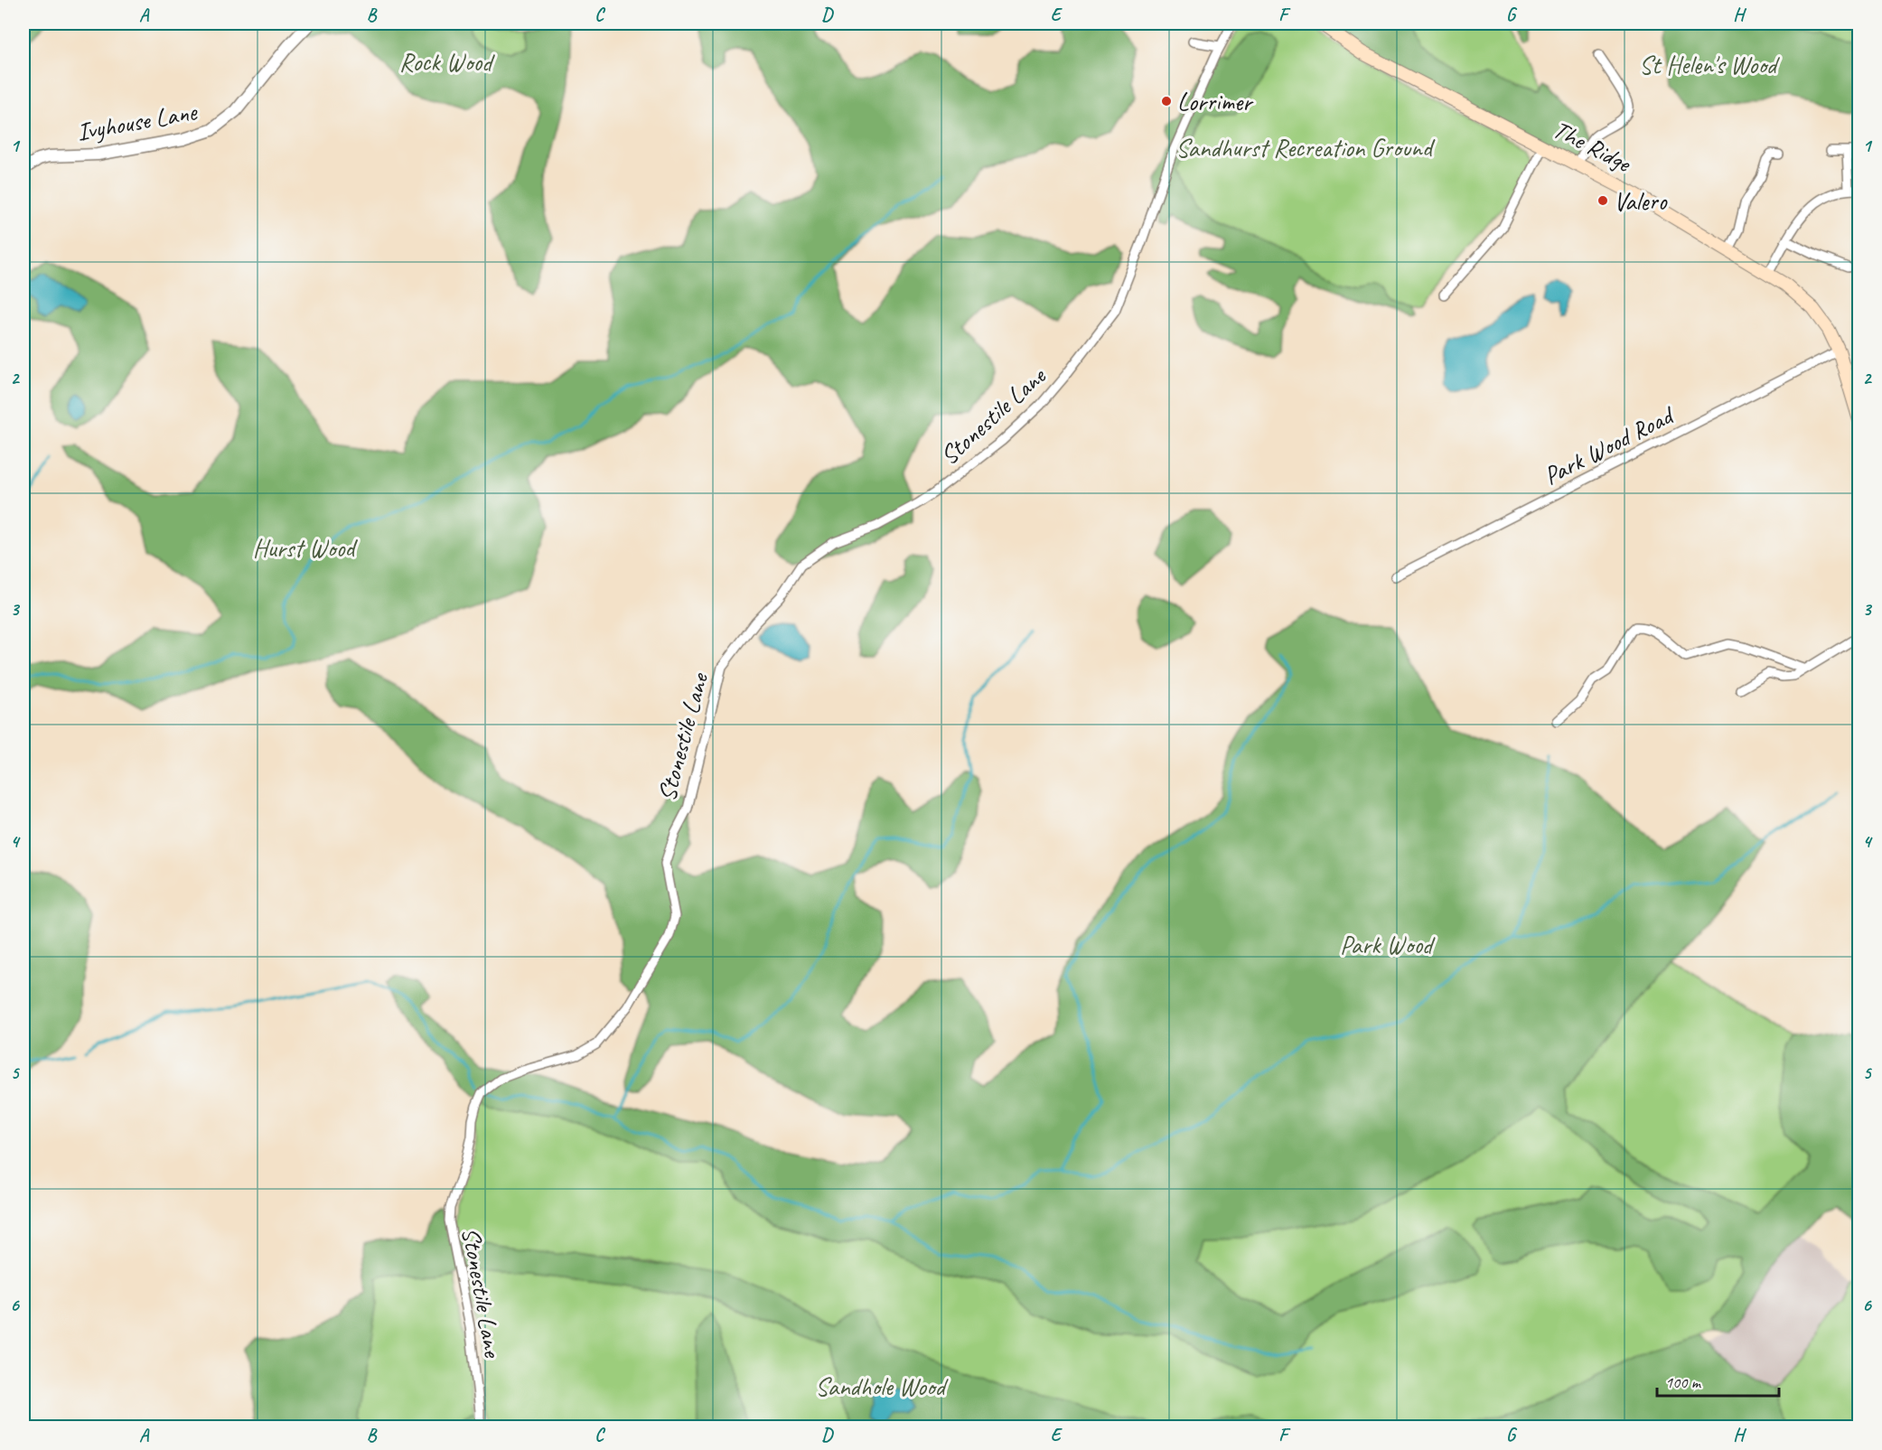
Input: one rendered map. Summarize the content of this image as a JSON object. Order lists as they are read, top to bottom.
{
  "streets": {
    "main road": ["The Ridge"],
    "street": ["Ivyhouse Lane", "Stonestile Lane", "Park Wood Road"]
  },
  "crossings": [
    ["The Ridge", "Park Wood Road"]
  ],
  "parks": [
    "Rock Wood",
    "St Helen's Wood",
    "Sandhurst Recreation Ground",
    "Hurst Wood",
    "Park Wood",
    "Sandhole Wood"
  ],
  "places": ["Lorrimer", "Valero"],
  "scale_bar": "100 m",
  "grid": {
    "columns": [
      "A",
      "B",
      "C",
      "D",
      "E",
      "F",
      "G",
      "H"
    ],
    "rows": [
      "1",
      "2",
      "3",
      "4",
      "5",
      "6"
    ]
  }
}
